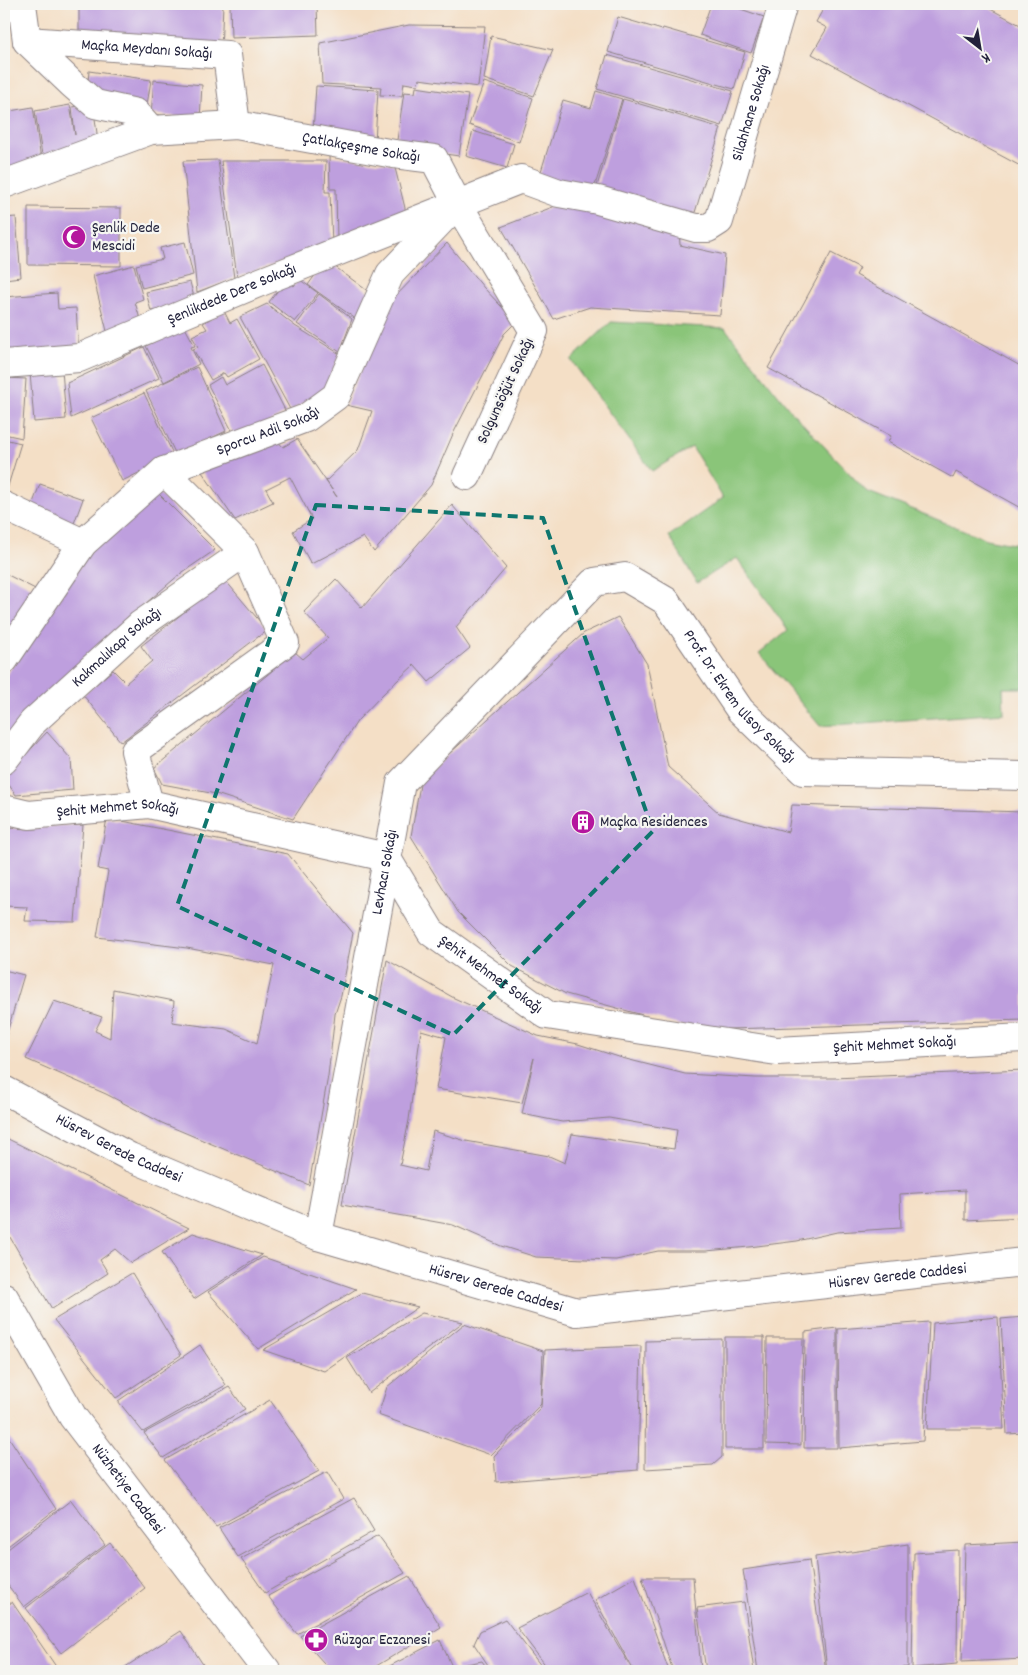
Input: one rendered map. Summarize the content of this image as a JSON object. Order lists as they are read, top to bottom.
{
  "streets": {
    "street": [
      "Maçka Meydanı Sokağı",
      "Silahhane Sokağı",
      "Çatlakçeşme Sokağı",
      "Şenlikdede Dere Sokağı",
      "Solgunsöğüt Sokağı",
      "Sporcu Adil Sokağı",
      "Kakmalıkapı Sokağı",
      "Prof. Dr. Ekrem Ulsoy Sokağı",
      "Şehit Mehmet Sokağı",
      "Levhacı Sokağı",
      "Hüsrev Gerede Caddesi",
      "Nüzhetiye Caddesi"
    ]
  },
  "crossings": [
    ["Maçka Meydanı Sokağı", "Çatlakçeşme Sokağı"],
    ["Silahhane Sokağı", "Çatlakçeşme Sokağı"],
    ["Silahhane Sokağı", "Şenlikdede Dere Sokağı"],
    ["Silahhane Sokağı", "Solgunsöğüt Sokağı"],
    ["Silahhane Sokağı", "Sporcu Adil Sokağı"],
    ["Çatlakçeşme Sokağı", "Şenlikdede Dere Sokağı"],
    ["Çatlakçeşme Sokağı", "Solgunsöğüt Sokağı"],
    ["Çatlakçeşme Sokağı", "Sporcu Adil Sokağı"],
    ["Şenlikdede Dere Sokağı", "Solgunsöğüt Sokağı"],
    ["Şenlikdede Dere Sokağı", "Sporcu Adil Sokağı"],
    ["Solgunsöğüt Sokağı", "Sporcu Adil Sokağı"],
    ["Prof. Dr. Ekrem Ulsoy Sokağı", "Levhacı Sokağı"],
    ["Şehit Mehmet Sokağı", "Levhacı Sokağı"],
    ["Levhacı Sokağı", "Hüsrev Gerede Caddesi"]
  ],
  "places": {
    "mosque": ["Şenlik Dede Mescidi"],
    "building": ["Maçka Residences"],
    "pharmacy": ["Rüzgar Eczanesi"]
  },
  "north": "bottom right"
}
